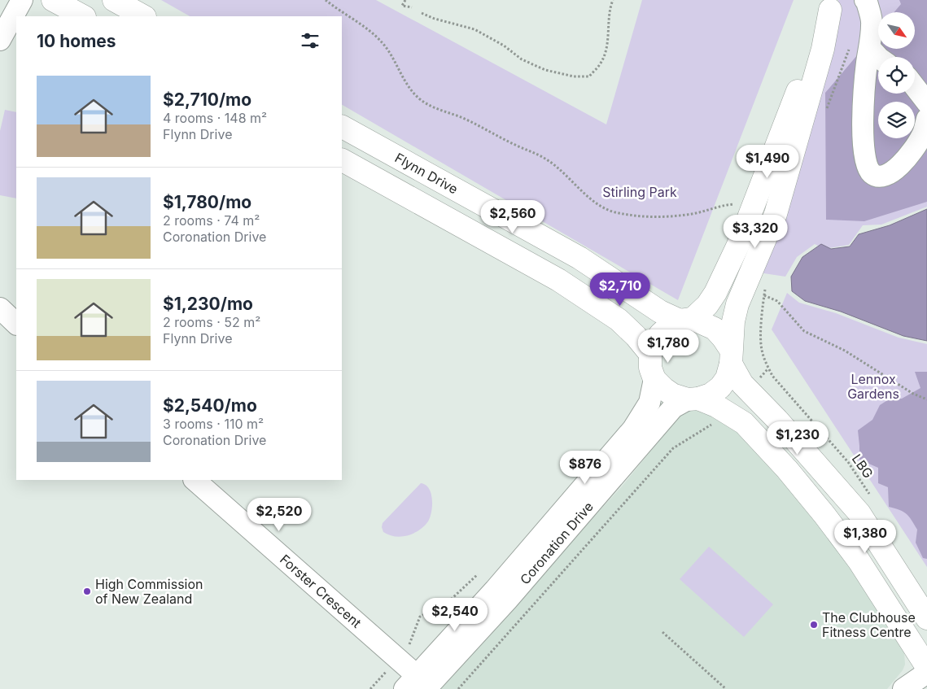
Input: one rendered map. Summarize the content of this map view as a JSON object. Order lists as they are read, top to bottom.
{
  "streets": {
    "main road": ["Flynn Drive"],
    "street": ["Coronation Drive", "Forster Crescent"],
    "path": ["LBG"]
  },
  "crossings": [
    ["Flynn Drive", "Coronation Drive"],
    ["Coronation Drive", "Forster Crescent"]
  ],
  "parks": ["Stirling Park", "Lennox Gardens"],
  "places": ["High Commission of New Zealand", "The Clubhouse Fitness Centre"],
  "north": "bottom right",
  "page": {
    "heading": "10 homes",
    "list": [
      {
        "name": "$2,710/mo",
        "note": "4 rooms · 148 m² · Flynn Drive"
      },
      {
        "name": "$1,780/mo",
        "note": "2 rooms · 74 m² · Coronation Drive"
      },
      {
        "name": "$1,230/mo",
        "note": "2 rooms · 52 m² · Flynn Drive"
      },
      {
        "name": "$2,540/mo",
        "note": "3 rooms · 110 m² · Coronation Drive"
      }
    ],
    "price": [
      "$1,490",
      "$2,560",
      "$3,320",
      "$2,710",
      "$1,780",
      "$1,230",
      "$876",
      "$2,520",
      "$1,380",
      "$2,540"
    ]
  }
}
